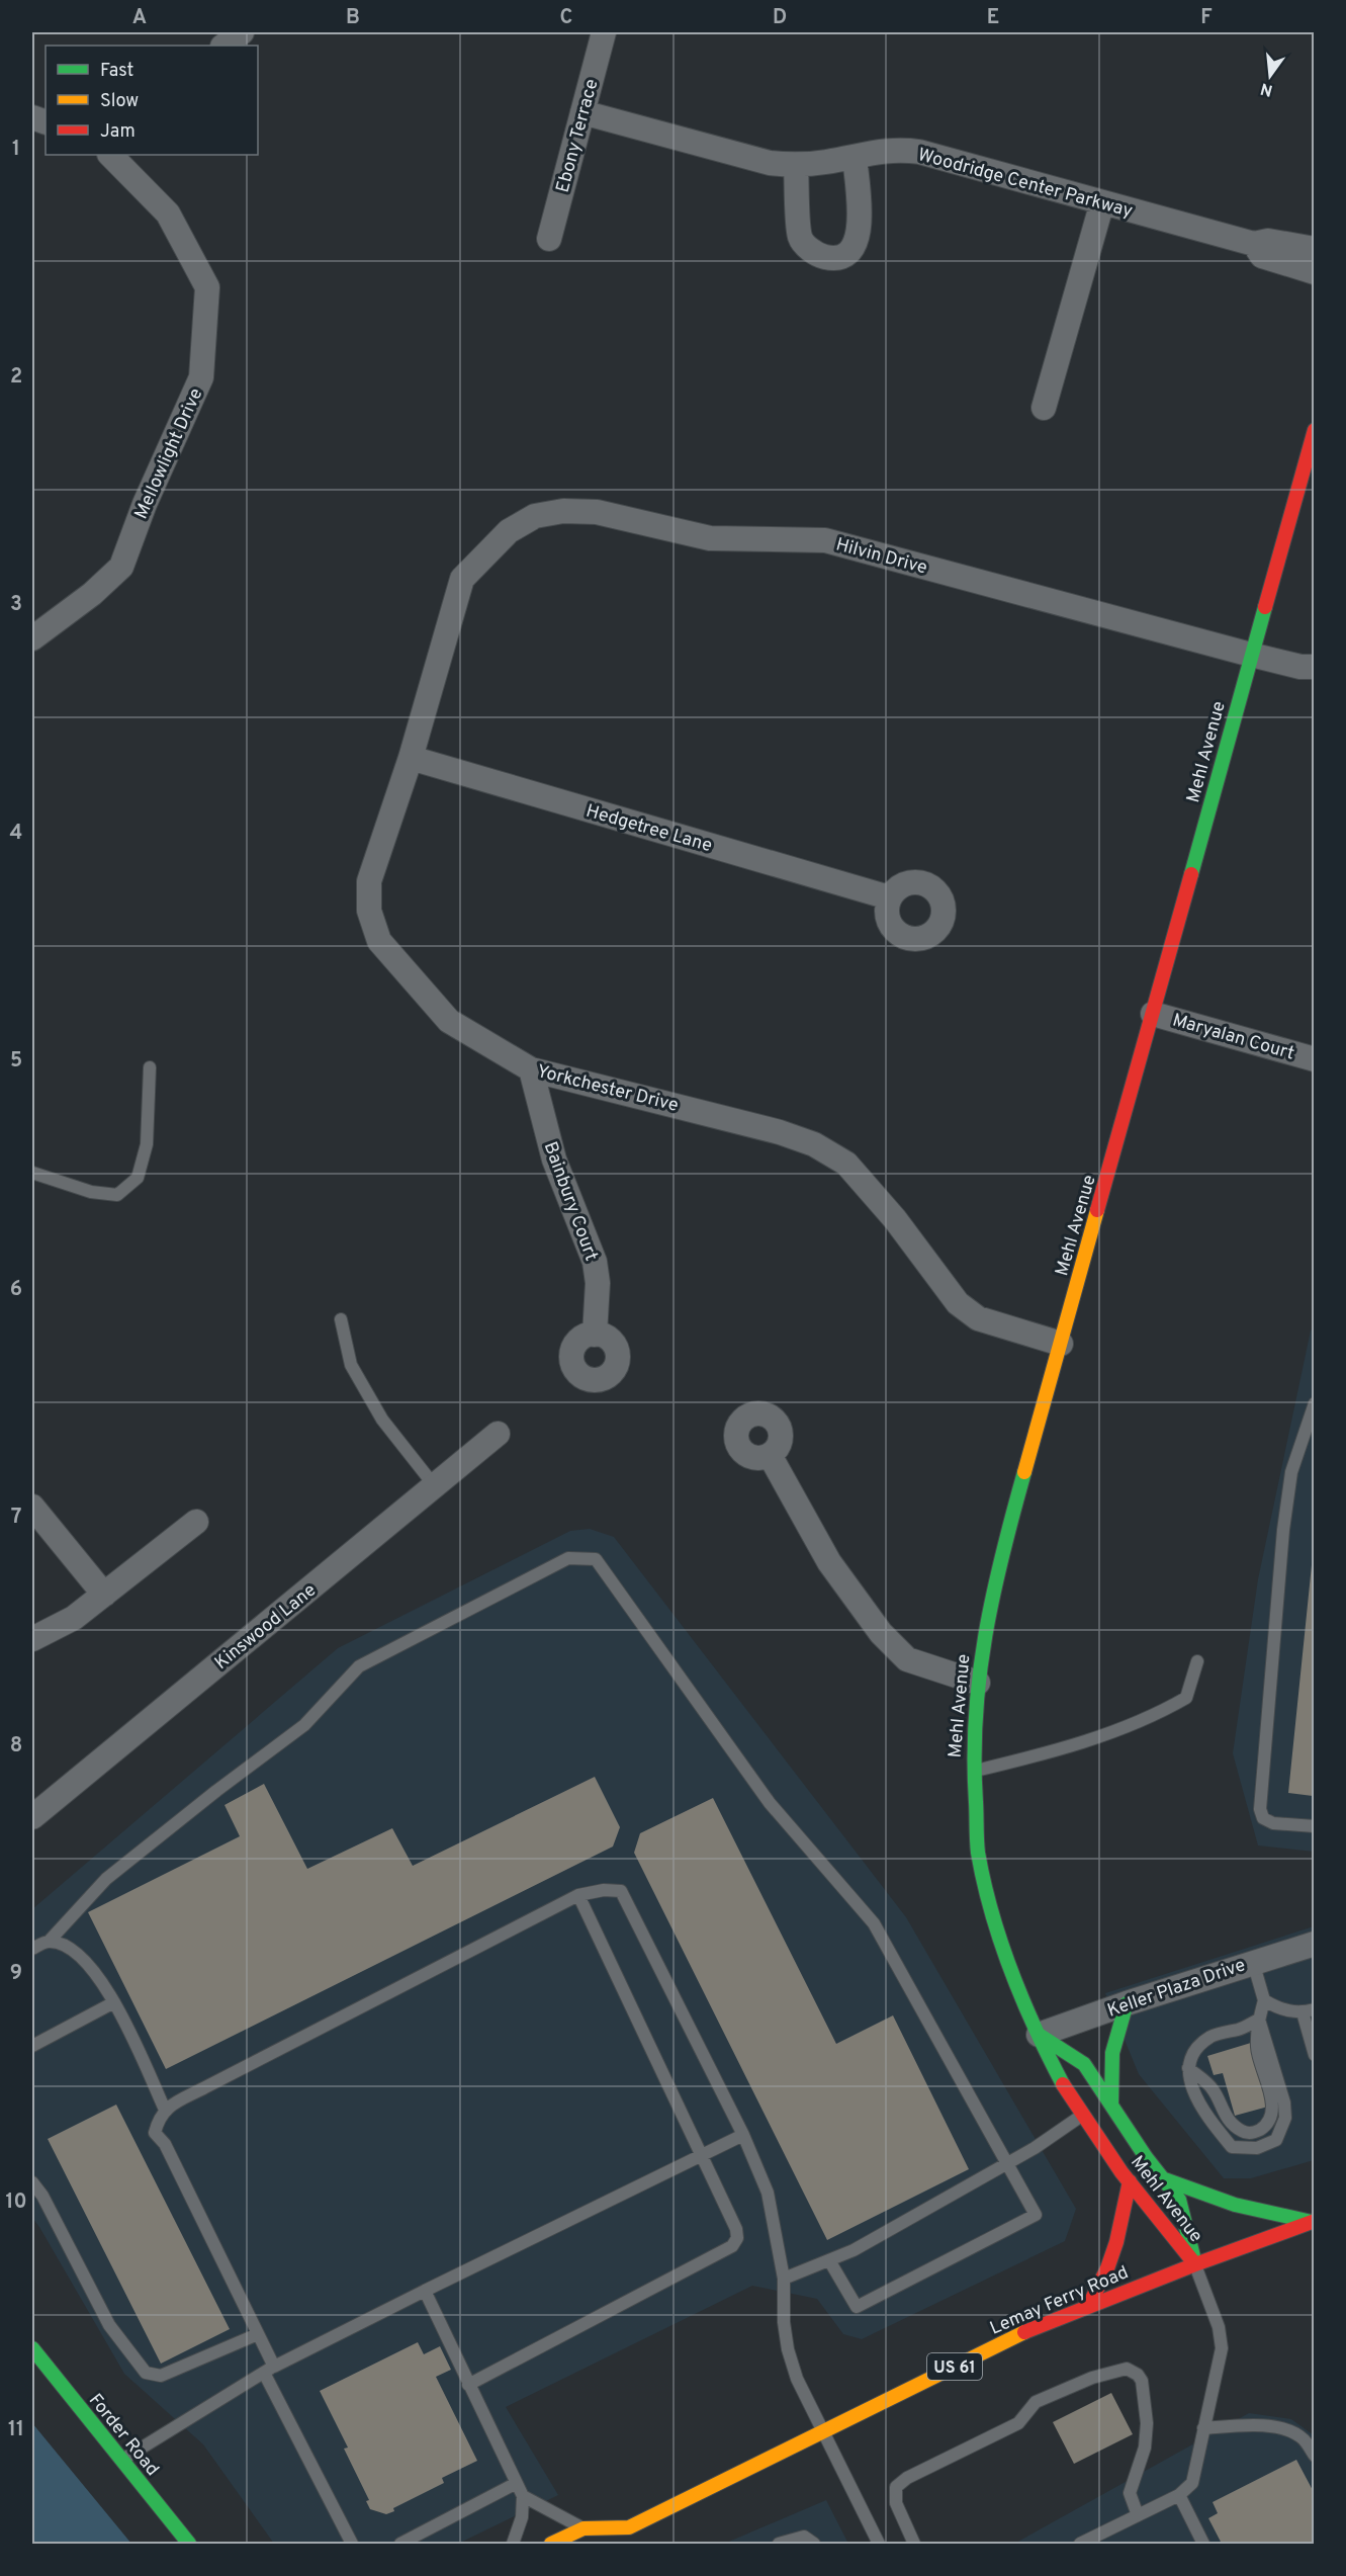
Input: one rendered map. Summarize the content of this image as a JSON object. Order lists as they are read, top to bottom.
{
  "streets": {
    "street": [
      "Ebony Terrace",
      "Woodridge Center Parkway",
      "Mellowlight Drive",
      "Hilvin Drive",
      "Mehl Avenue",
      "Hedgetree Lane",
      "Maryalan Court",
      "Yorkchester Drive",
      "Bainbury Court",
      "Kinswood Lane",
      "Keller Plaza Drive",
      "Lemay Ferry Road",
      "US 61",
      "Forder Road"
    ]
  },
  "crossings": [
    ["Ebony Terrace", "Woodridge Center Parkway"],
    ["Hilvin Drive", "Mehl Avenue"],
    ["Hilvin Drive", "Yorkchester Drive"],
    ["Mehl Avenue", "Maryalan Court"],
    ["Mehl Avenue", "Yorkchester Drive"],
    ["Mehl Avenue", "Keller Plaza Drive"],
    ["Mehl Avenue", "Lemay Ferry Road"],
    ["Hedgetree Lane", "Yorkchester Drive"],
    ["Yorkchester Drive", "Bainbury Court"]
  ],
  "legend": ["Fast", "Slow", "Jam"],
  "north": "bottom",
  "grid": {
    "columns": [
      "A",
      "B",
      "C",
      "D",
      "E",
      "F"
    ],
    "rows": [
      "1",
      "2",
      "3",
      "4",
      "5",
      "6",
      "7",
      "8",
      "9",
      "10",
      "11"
    ]
  }
}
